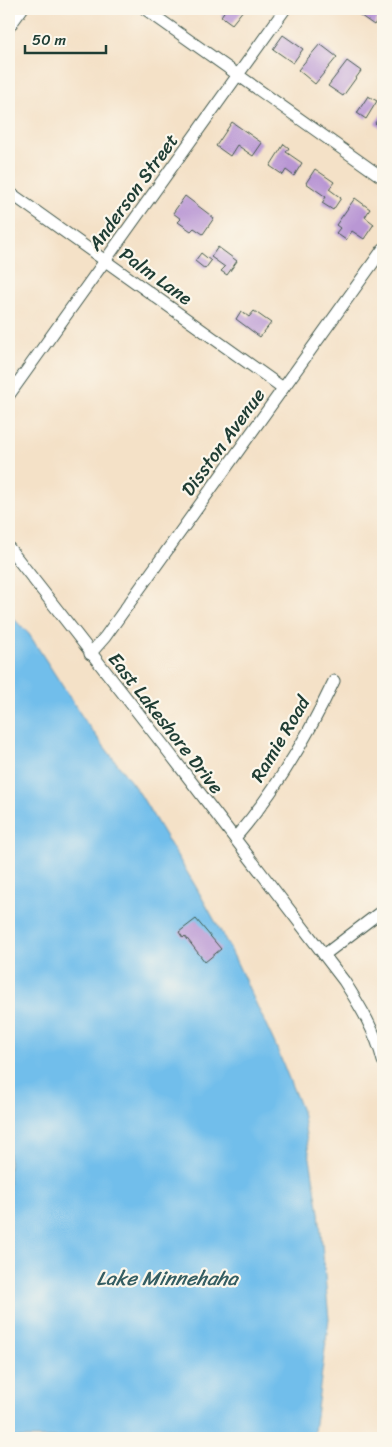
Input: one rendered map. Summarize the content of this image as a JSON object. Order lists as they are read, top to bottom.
{
  "streets": {
    "street": [
      "Anderson Street",
      "Palm Lane",
      "Disston Avenue",
      "East Lakeshore Drive",
      "Ramie Road"
    ]
  },
  "crossings": [
    ["Anderson Street", "Palm Lane"],
    ["Palm Lane", "Disston Avenue"],
    ["Disston Avenue", "East Lakeshore Drive"],
    ["East Lakeshore Drive", "Ramie Road"]
  ],
  "water": ["Lake Minnehaha"],
  "scale_bar": "50 m"
}
